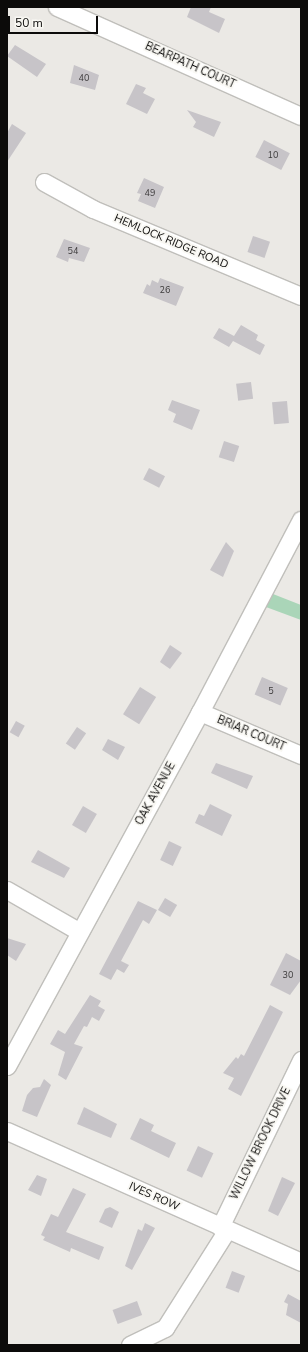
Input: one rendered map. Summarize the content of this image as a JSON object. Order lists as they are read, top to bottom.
{
  "streets": {
    "street": [
      "BEARPATH COURT",
      "HEMLOCK RIDGE ROAD",
      "BRIAR COURT",
      "OAK AVENUE",
      "WILLOW BROOK DRIVE",
      "IVES ROW"
    ]
  },
  "crossings": [
    ["BRIAR COURT", "OAK AVENUE"],
    ["WILLOW BROOK DRIVE", "IVES ROW"]
  ],
  "house_numbers": [
    "40",
    "10",
    "49",
    "54",
    "26",
    "5",
    "30"
  ],
  "scale_bar": "50 m"
}
